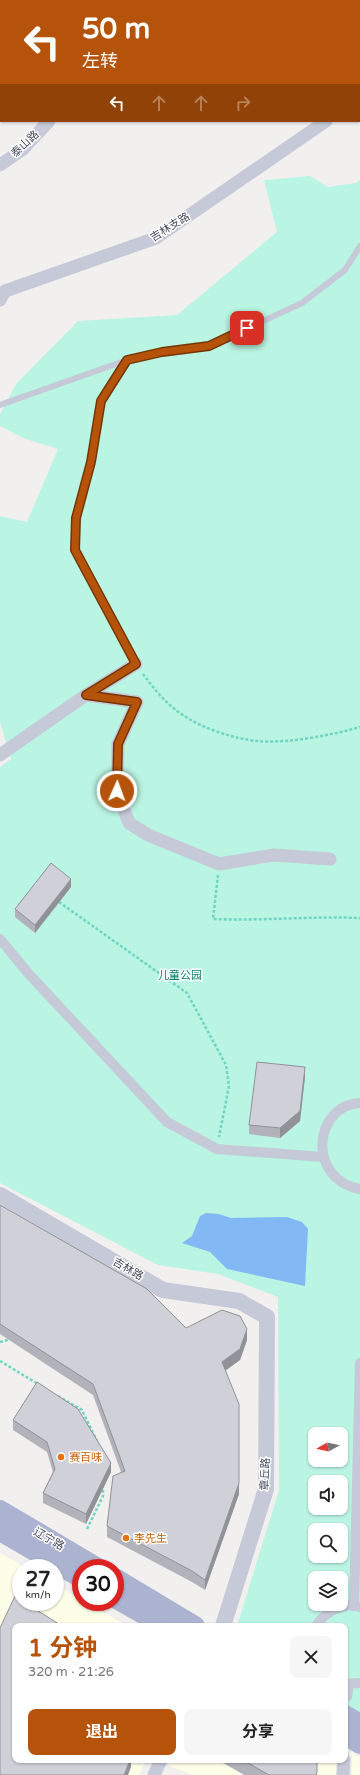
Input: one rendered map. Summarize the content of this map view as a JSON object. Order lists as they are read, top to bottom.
{
  "streets": {
    "main road": ["辽宁路"],
    "street": [
      "泰山路",
      "吉林支路",
      "吉林路",
      "章丘路"
    ]
  },
  "crossings": [
    ["吉林路", "章丘路"]
  ],
  "parks": ["儿童公园"],
  "places": ["赛百味", "李先生"],
  "north": "left",
  "page": {
    "turn": ["50 m", "左转"],
    "speed": "27 km/h",
    "limit": "30",
    "heading": ["1 分钟", "320 m · 21:26"],
    "buttons": ["退出", "分享"]
  }
}
